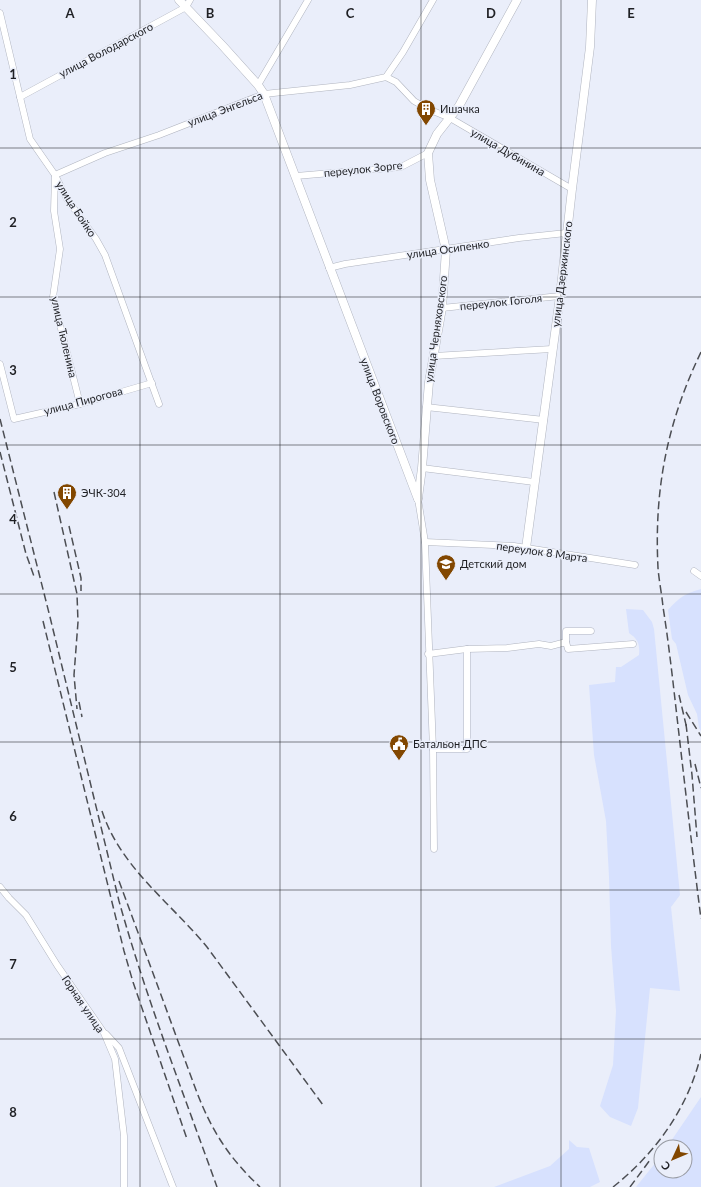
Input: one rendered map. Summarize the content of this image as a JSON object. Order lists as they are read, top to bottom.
{
  "streets": {
    "street": [
      "улица Володарского",
      "улица Энгельса",
      "улица Дубинина",
      "переулок Зорге",
      "улица Бойко",
      "улица Осипенко",
      "улица Дзержинского",
      "переулок Гоголя",
      "улица Черняховского",
      "улица Тюленина",
      "улица Пирогова",
      "улица Воровского",
      "переулок 8 Марта",
      "Горная улица"
    ]
  },
  "crossings": [
    ["улица Володарского", "улица Бойко"],
    ["улица Володарского", "улица Воровского"],
    ["улица Энгельса", "улица Дубинина"],
    ["улица Энгельса", "улица Бойко"],
    ["улица Энгельса", "улица Тюленина"],
    ["улица Энгельса", "улица Воровского"],
    ["улица Дубинина", "улица Дзержинского"],
    ["улица Дубинина", "улица Черняховского"],
    ["переулок Зорге", "улица Черняховского"],
    ["переулок Зорге", "улица Воровского"],
    ["улица Бойко", "улица Тюленина"],
    ["улица Бойко", "улица Пирогова"],
    ["улица Осипенко", "улица Дзержинского"],
    ["улица Осипенко", "улица Черняховского"],
    ["улица Осипенко", "улица Воровского"],
    ["улица Дзержинского", "переулок Гоголя"],
    ["улица Дзержинского", "переулок 8 Марта"],
    ["переулок Гоголя", "улица Черняховского"],
    ["улица Черняховского", "улица Воровского"],
    ["улица Тюленина", "улица Пирогова"],
    ["улица Воровского", "переулок 8 Марта"]
  ],
  "places": {
    "building": ["Ишачка", "ЭЧК-304"],
    "school or university": ["Детский дом"],
    "public building": ["Батальон ДПС"]
  },
  "north": "bottom left",
  "grid": {
    "columns": [
      "A",
      "B",
      "C",
      "D",
      "E"
    ],
    "rows": [
      "1",
      "2",
      "3",
      "4",
      "5",
      "6",
      "7",
      "8"
    ]
  }
}
